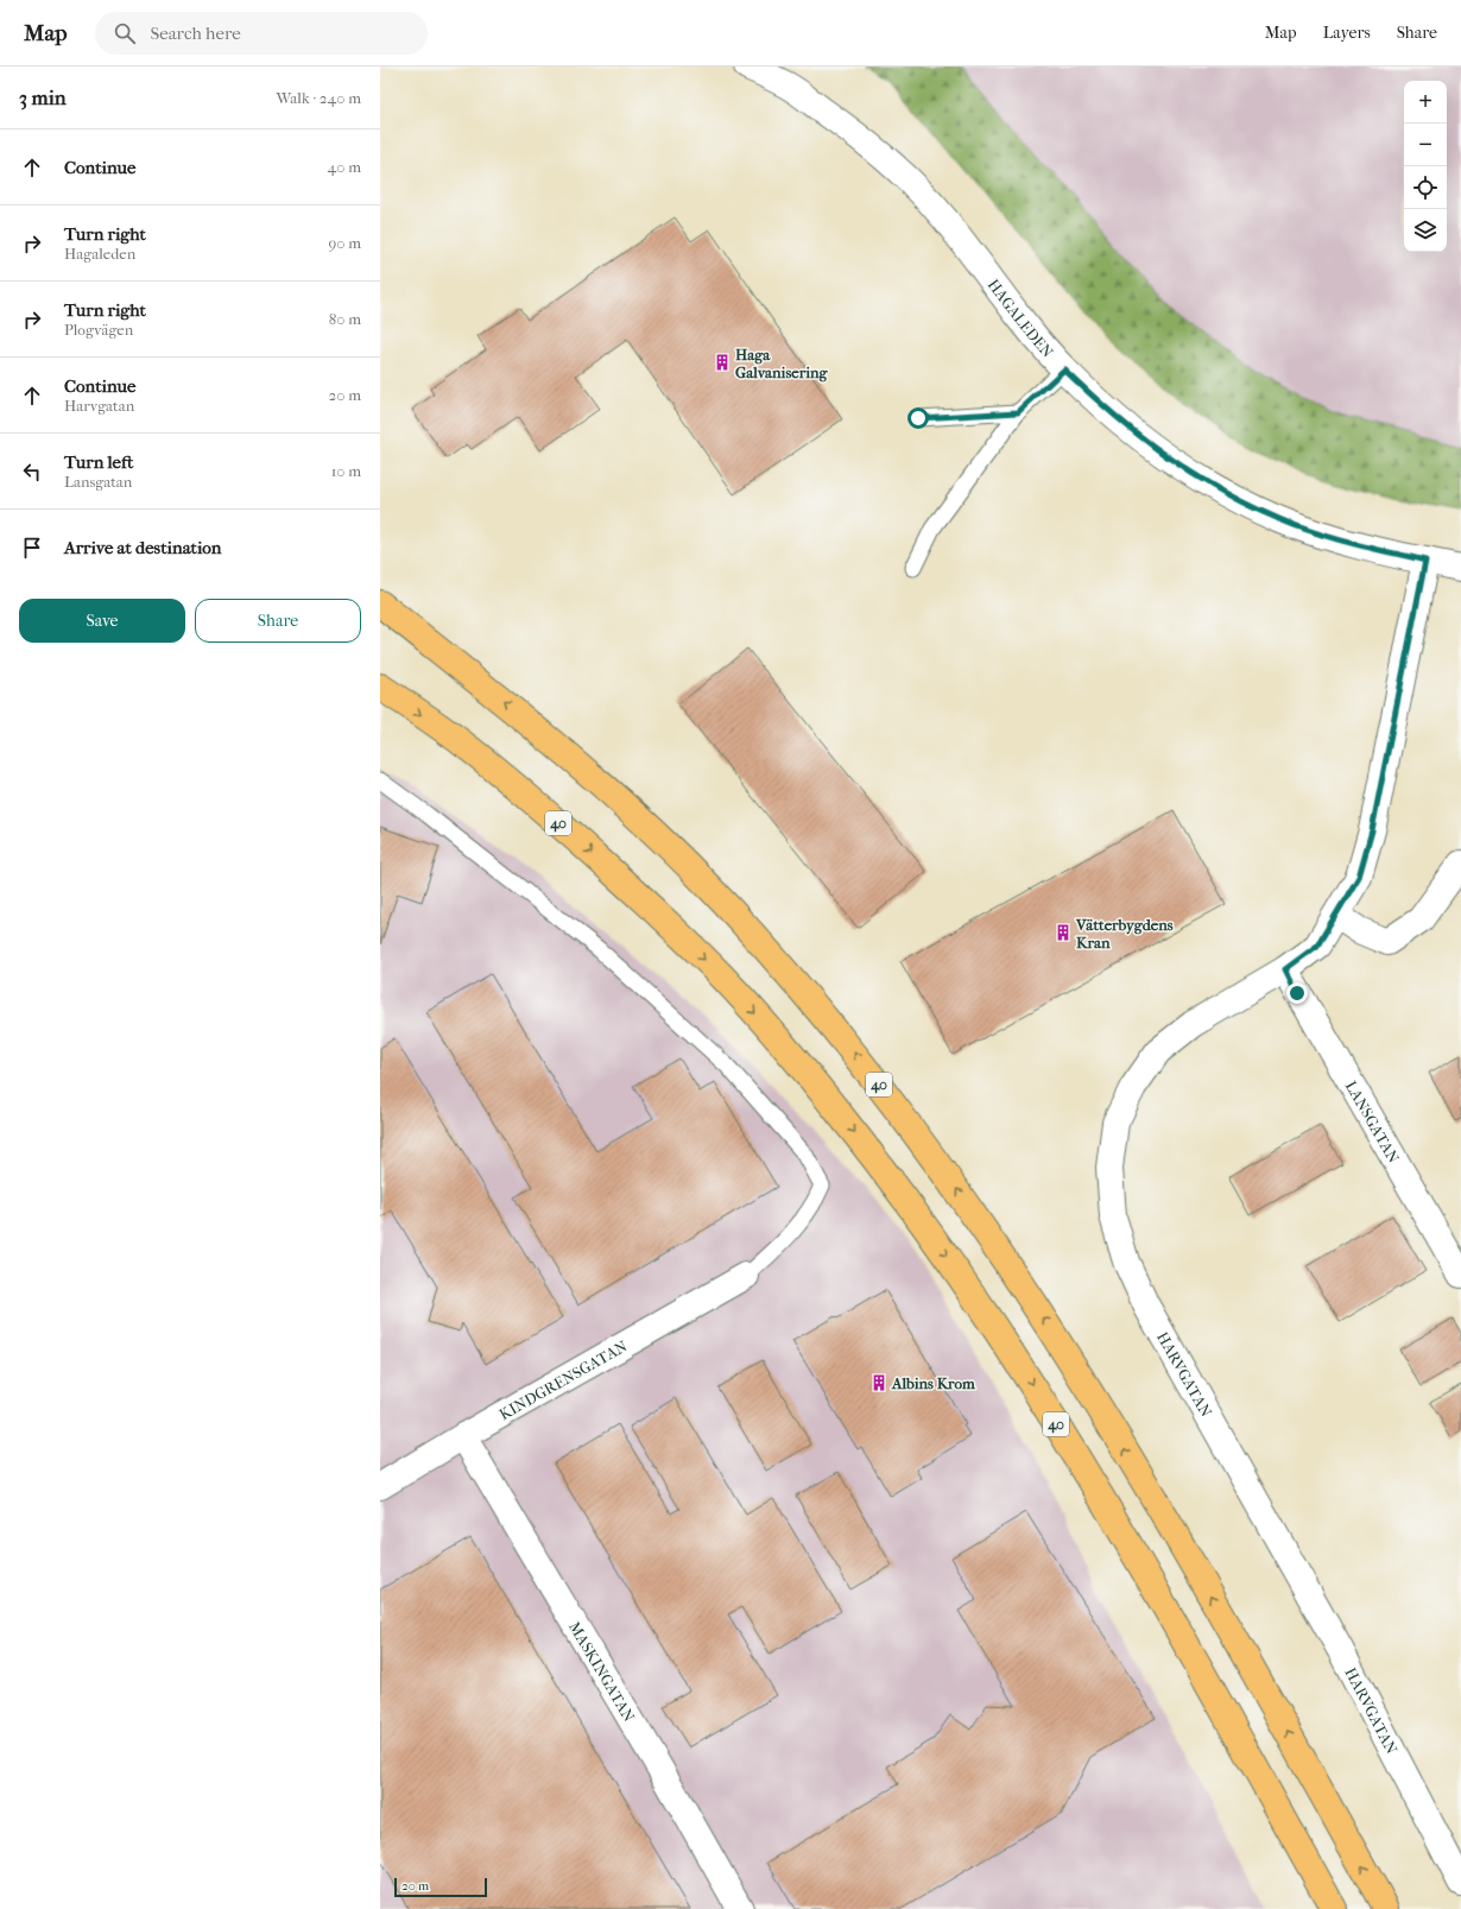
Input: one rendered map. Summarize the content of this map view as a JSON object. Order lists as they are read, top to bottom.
{
  "streets": {
    "highway": ["40"],
    "street": [
      "HAGALEDEN",
      "LANSGATAN",
      "HARVGATAN",
      "KINDGRENSGATAN",
      "MASKINGATAN"
    ]
  },
  "crossings": [
    ["HAGALEDEN", "HARVGATAN"],
    ["LANSGATAN", "HARVGATAN"],
    ["KINDGRENSGATAN", "MASKINGATAN"]
  ],
  "places": {
    "building": ["Haga Galvanisering", "Vätterbygdens Kran", "Albins Krom"]
  },
  "scale_bar": "20 m",
  "page": {
    "header": "Map",
    "search": "Search here",
    "nav": ["Map", "Layers", "Share"],
    "heading": ["3 min", "Walk · 240 m"],
    "map_buttons": ["+", "−"],
    "list": [
      ["Continue", "40 m"],
      ["Turn right", "Hagaleden", "90 m"],
      ["Turn right", "Plogvägen", "80 m"],
      ["Continue", "Harvgatan", "20 m"],
      ["Turn left", "Lansgatan", "10 m"],
      "Arrive at destination"
    ],
    "buttons": ["Save", "Share"],
    "scale": "20 m"
  }
}
